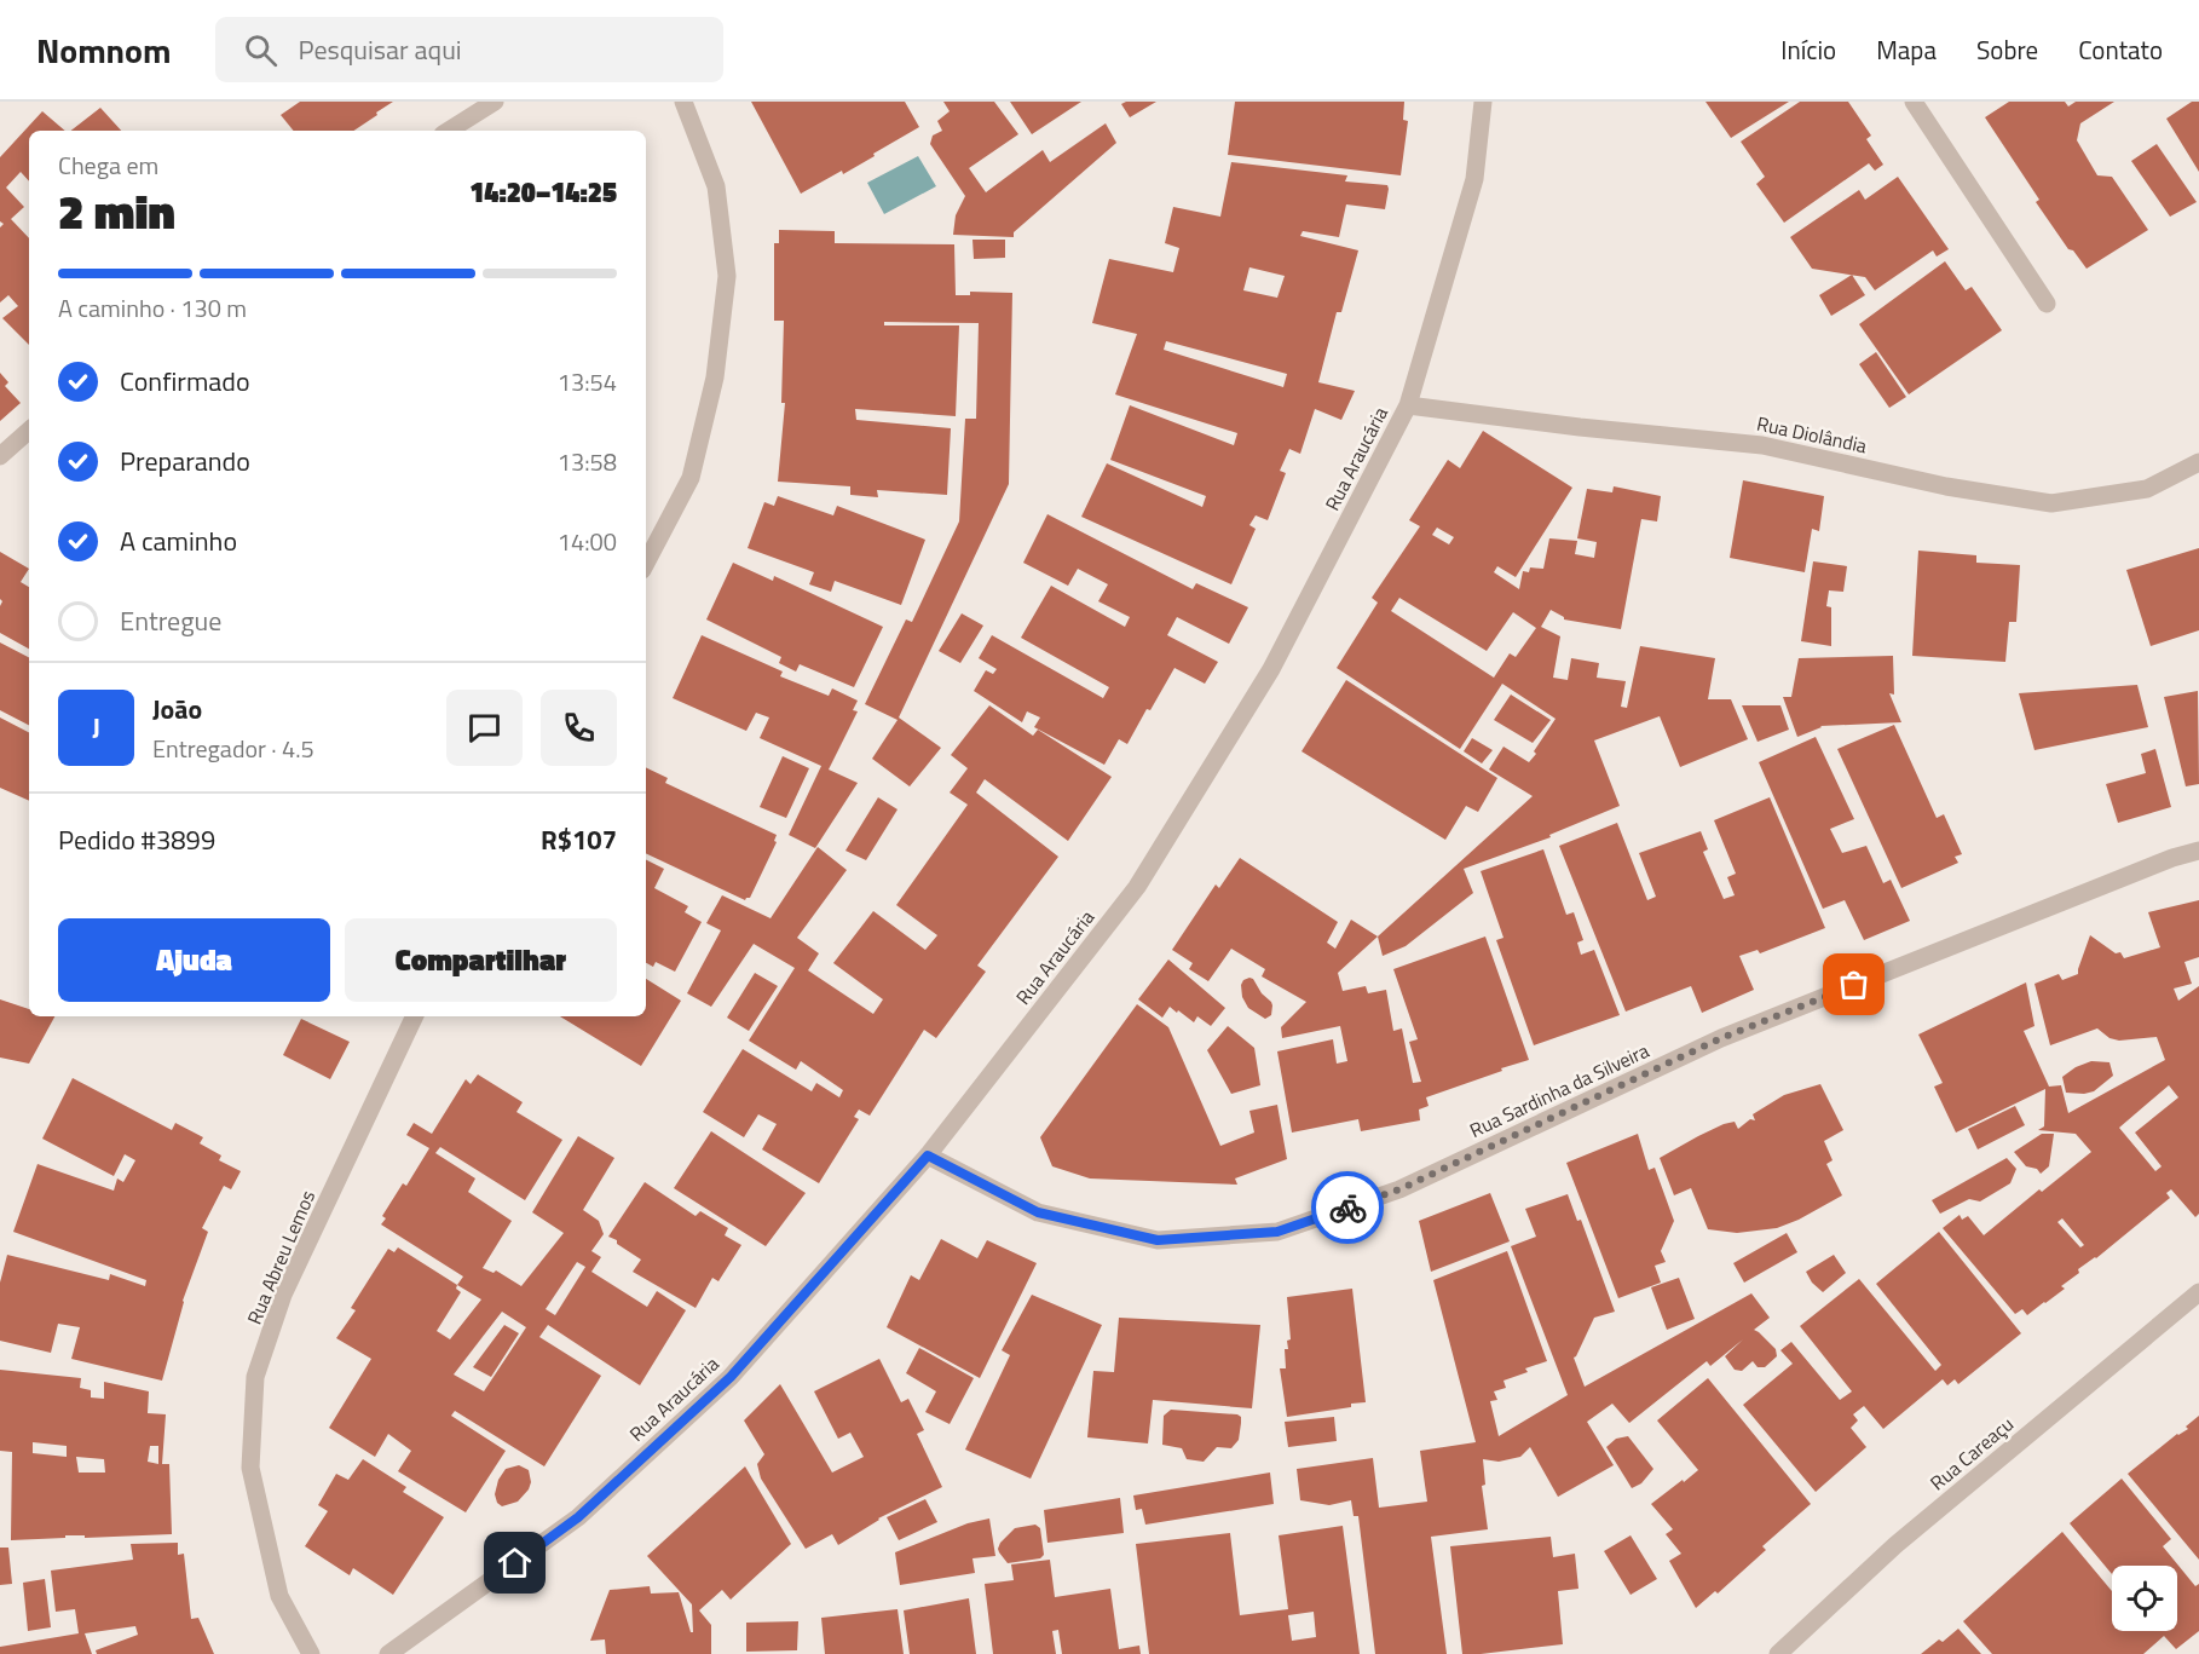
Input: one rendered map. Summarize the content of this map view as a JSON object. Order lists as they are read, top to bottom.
{
  "streets": {
    "street": [
      "Rua Diolândia",
      "Rua Araucária",
      "Rua Sardinha da Silveira",
      "Rua Abreu Lemos",
      "Rua Careaçu"
    ]
  },
  "crossings": [
    ["Rua Diolândia", "Rua Araucária"],
    ["Rua Araucária", "Rua Sardinha da Silveira"]
  ],
  "page": {
    "header": "Nomnom",
    "search": "Pesquisar aqui",
    "nav": [
      "Início",
      "Mapa",
      "Sobre",
      "Contato"
    ],
    "heading": ["2 min", "Chega em", "14:20–14:25"],
    "panel": [
      "João",
      "Entregador · 4.5",
      "Pedido #3899",
      "R$107"
    ],
    "bar": "A caminho · 130 m",
    "list": [
      ["Confirmado", "13:54"],
      ["Preparando", "13:58"],
      ["A caminho", "14:00"],
      "Entregue"
    ],
    "round": "J",
    "buttons": ["Ajuda", "Compartilhar"]
  }
}
